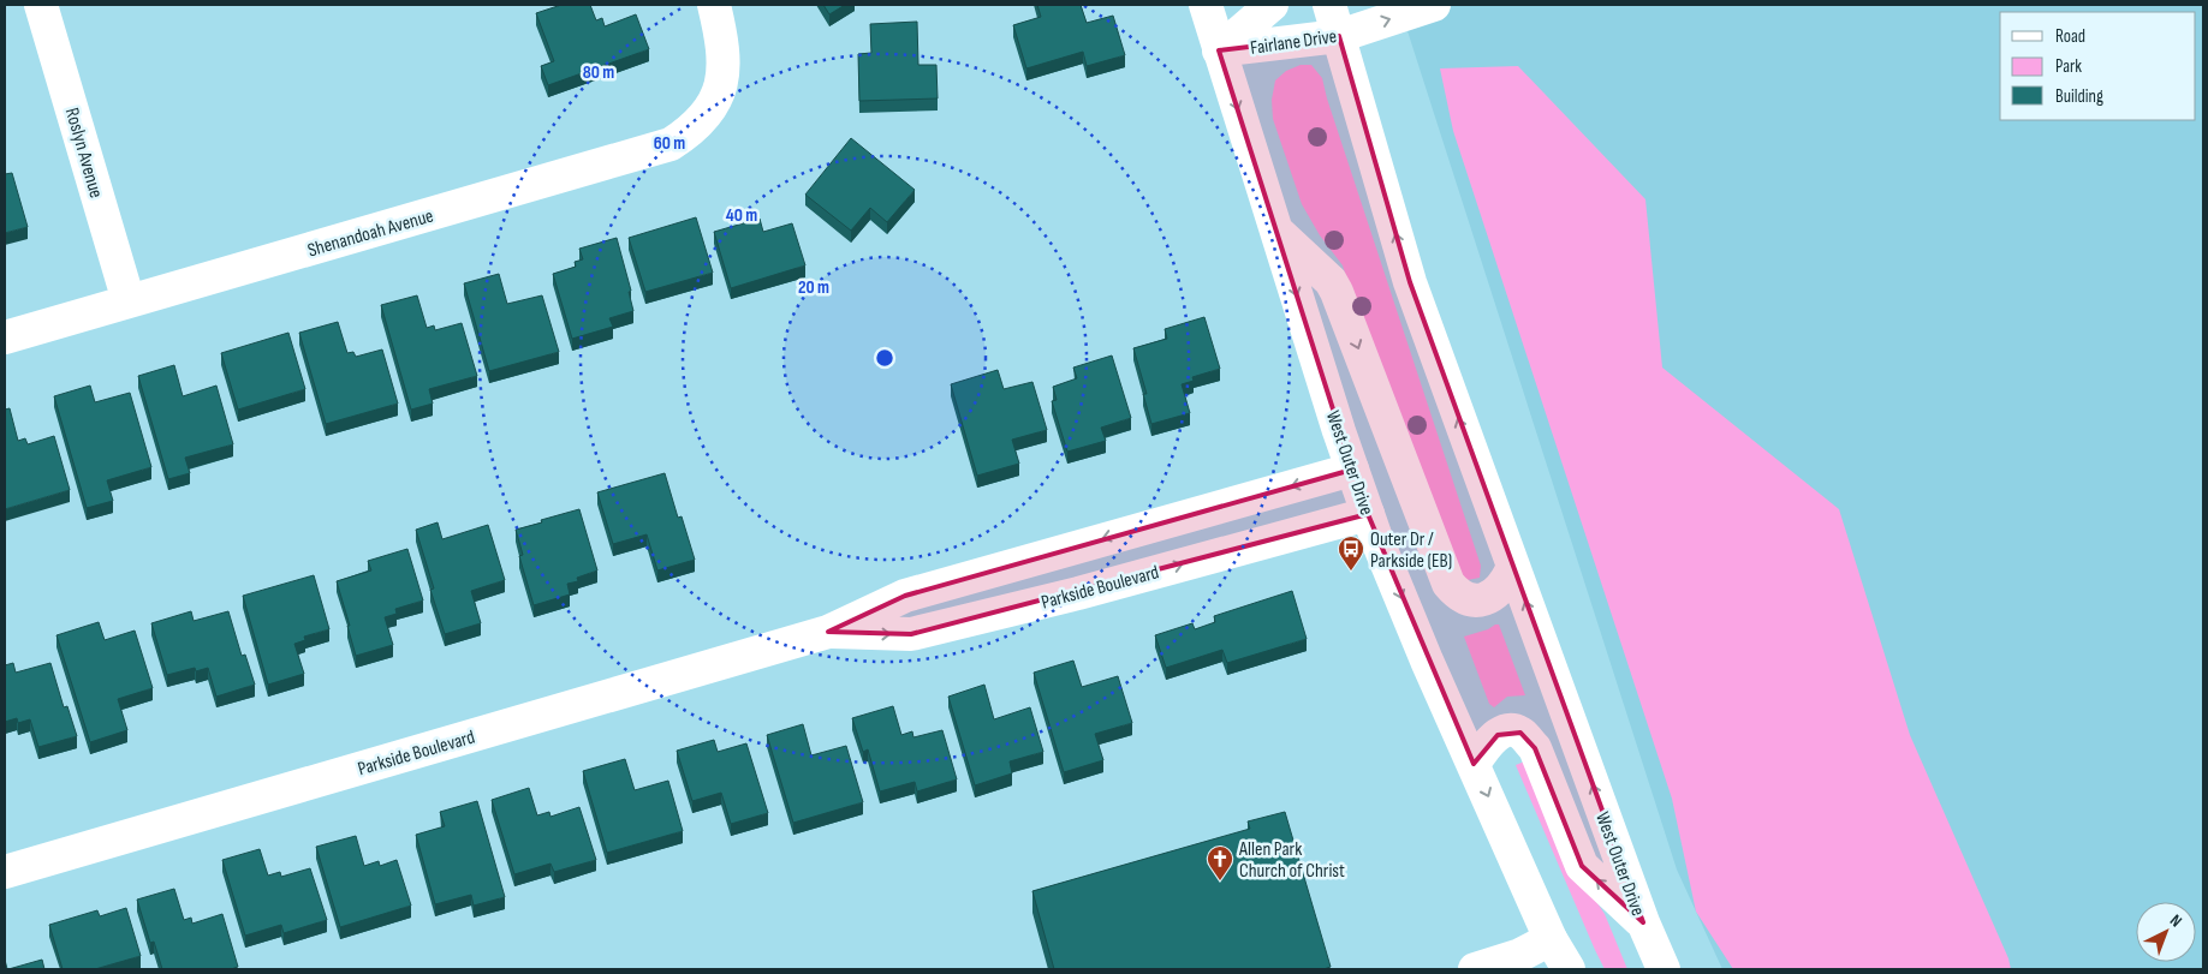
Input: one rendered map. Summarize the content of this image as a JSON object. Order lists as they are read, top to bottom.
{
  "streets": {
    "street": [
      "Fairlane Drive",
      "Roslyn Avenue",
      "Shenandoah Avenue",
      "West Outer Drive",
      "Parkside Boulevard"
    ]
  },
  "crossings": [
    ["Fairlane Drive", "West Outer Drive"],
    ["Roslyn Avenue", "Shenandoah Avenue"],
    ["West Outer Drive", "Parkside Boulevard"]
  ],
  "places": {
    "bus stop": ["Outer Dr / Parkside (EB)"],
    "church": ["Allen Park Church of Christ"]
  },
  "legend": ["Road", "Park", "Building"],
  "north": "top right",
  "rings": [
    "80 m",
    "60 m",
    "40 m",
    "20 m"
  ]
}
